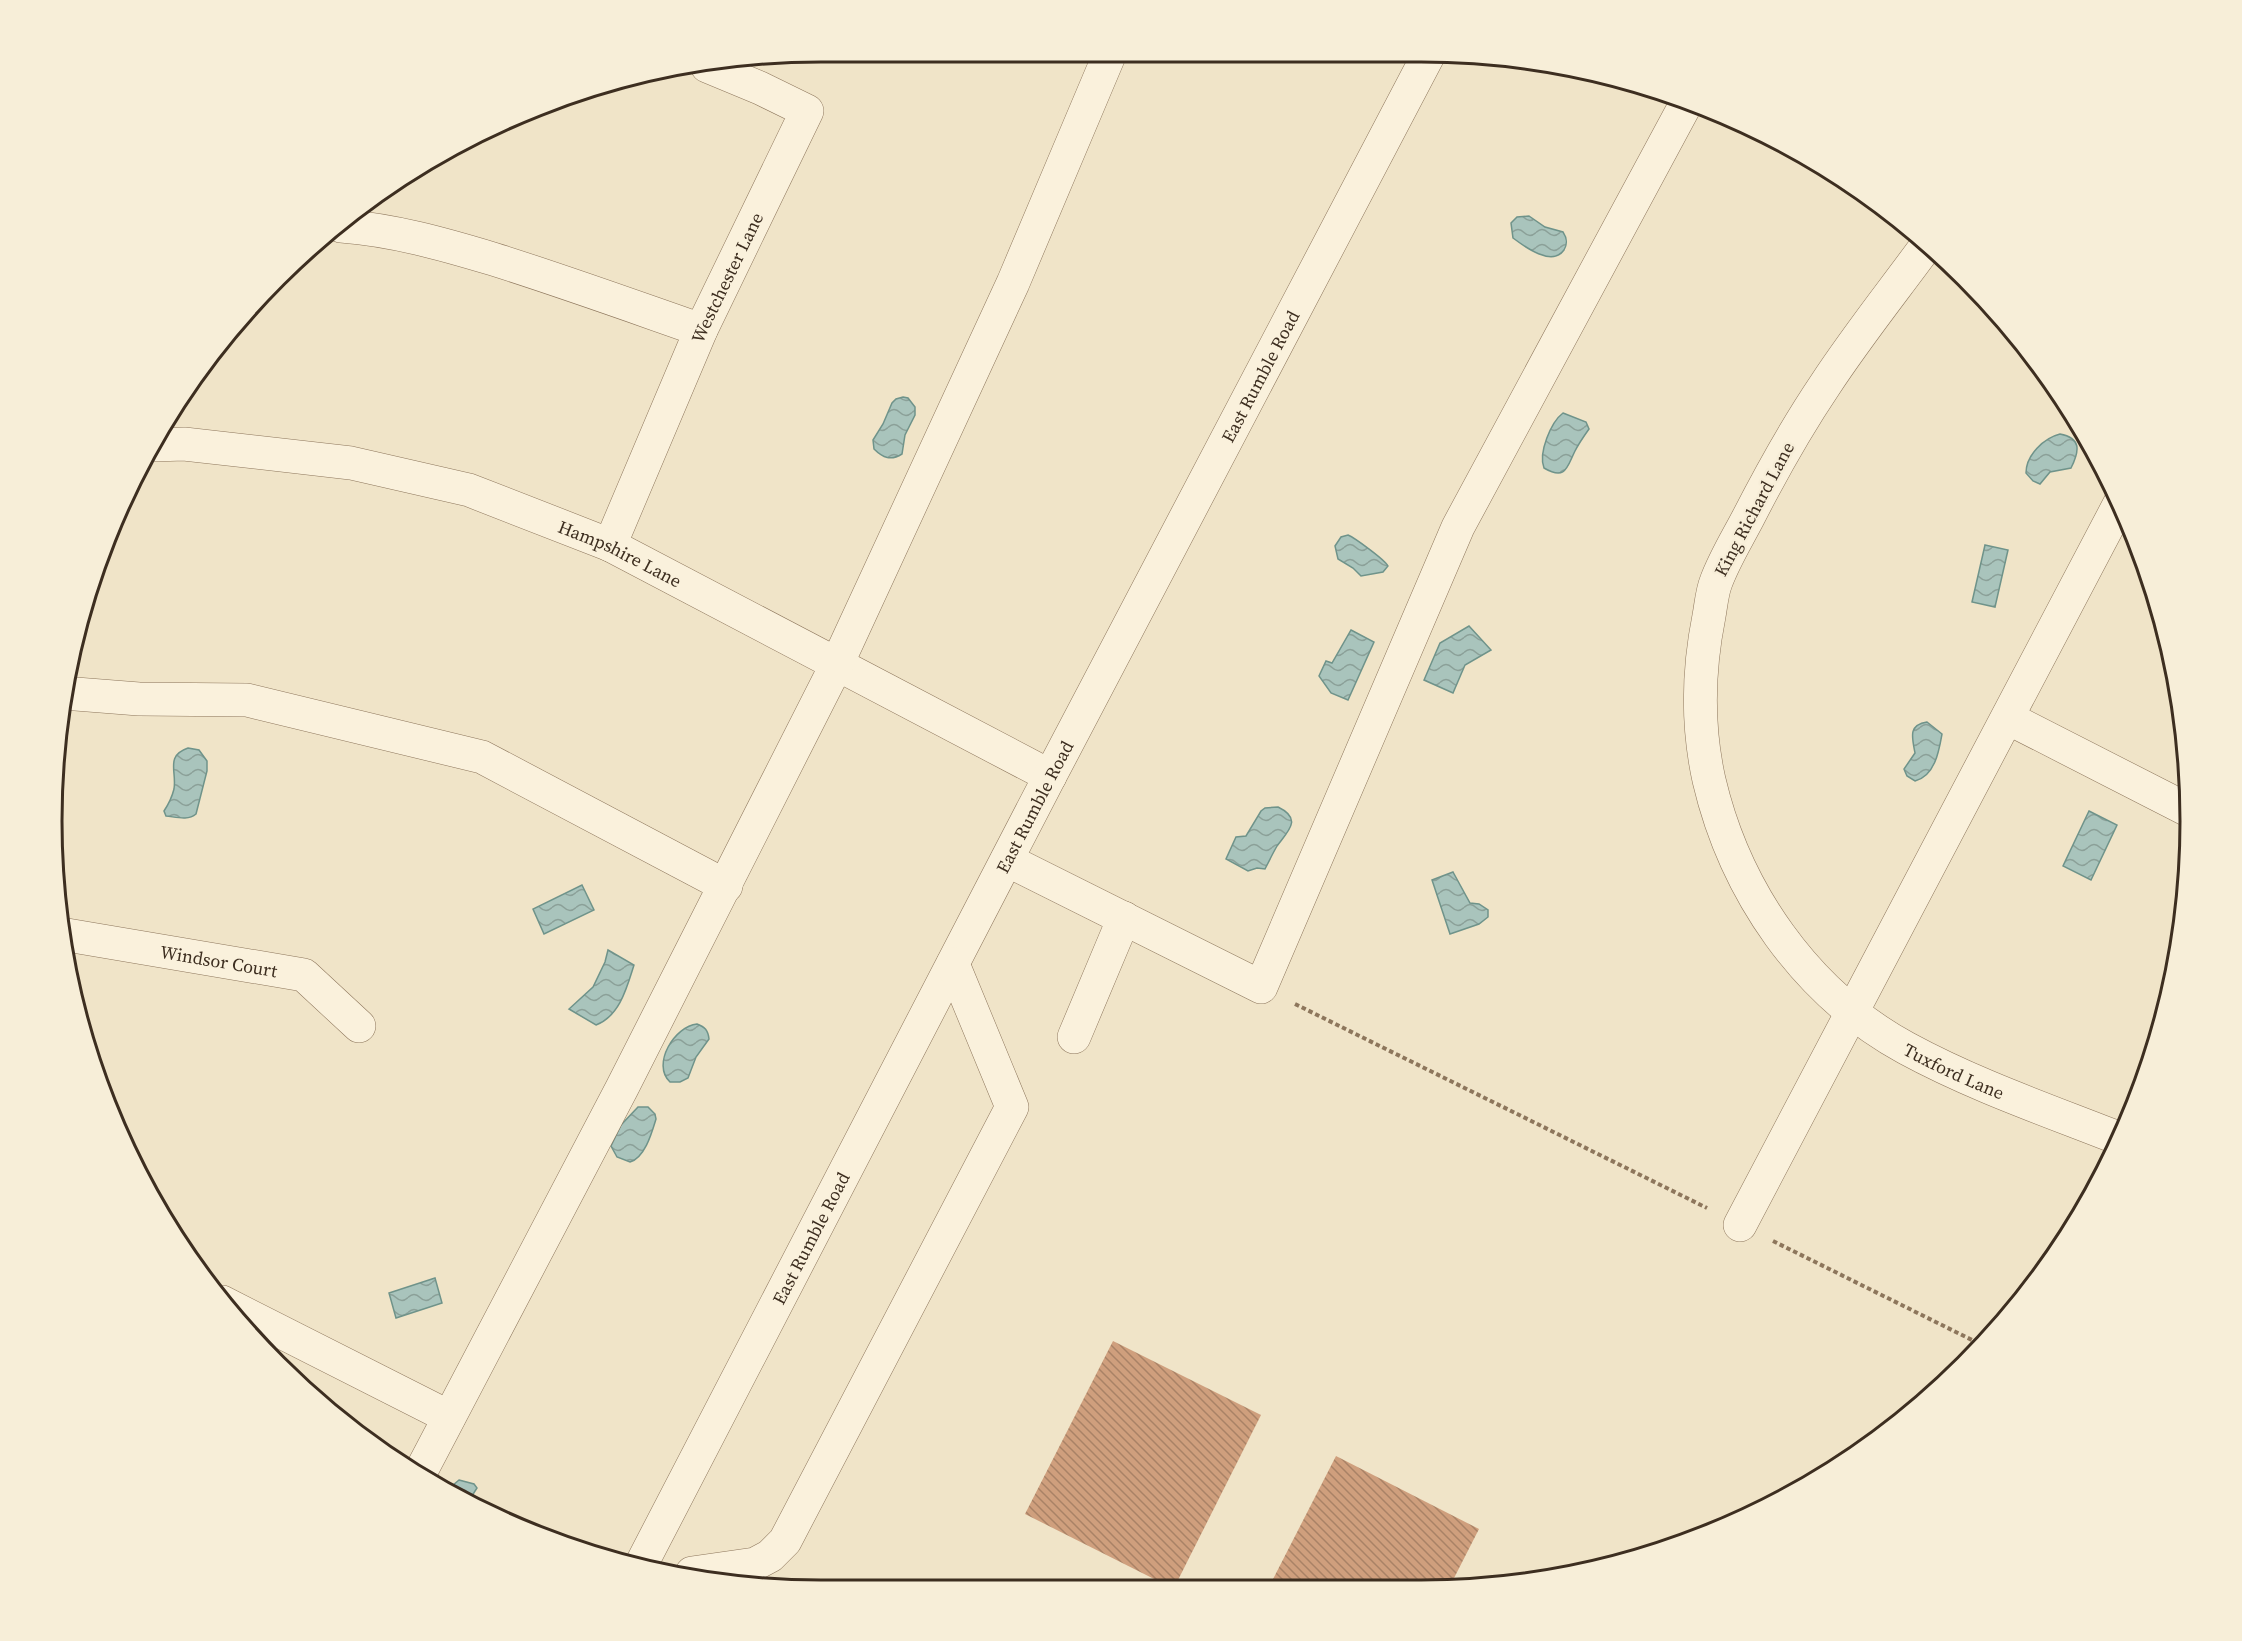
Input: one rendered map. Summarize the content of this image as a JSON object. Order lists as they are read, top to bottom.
{
  "streets": {
    "street": [
      "Westchester Lane",
      "East Rumble Road",
      "King Richard Lane",
      "Hampshire Lane",
      "Windsor Court",
      "Tuxford Lane"
    ]
  },
  "crossings": [
    ["Westchester Lane", "Hampshire Lane"],
    ["East Rumble Road", "Hampshire Lane"],
    ["King Richard Lane", "Tuxford Lane"]
  ]
}
